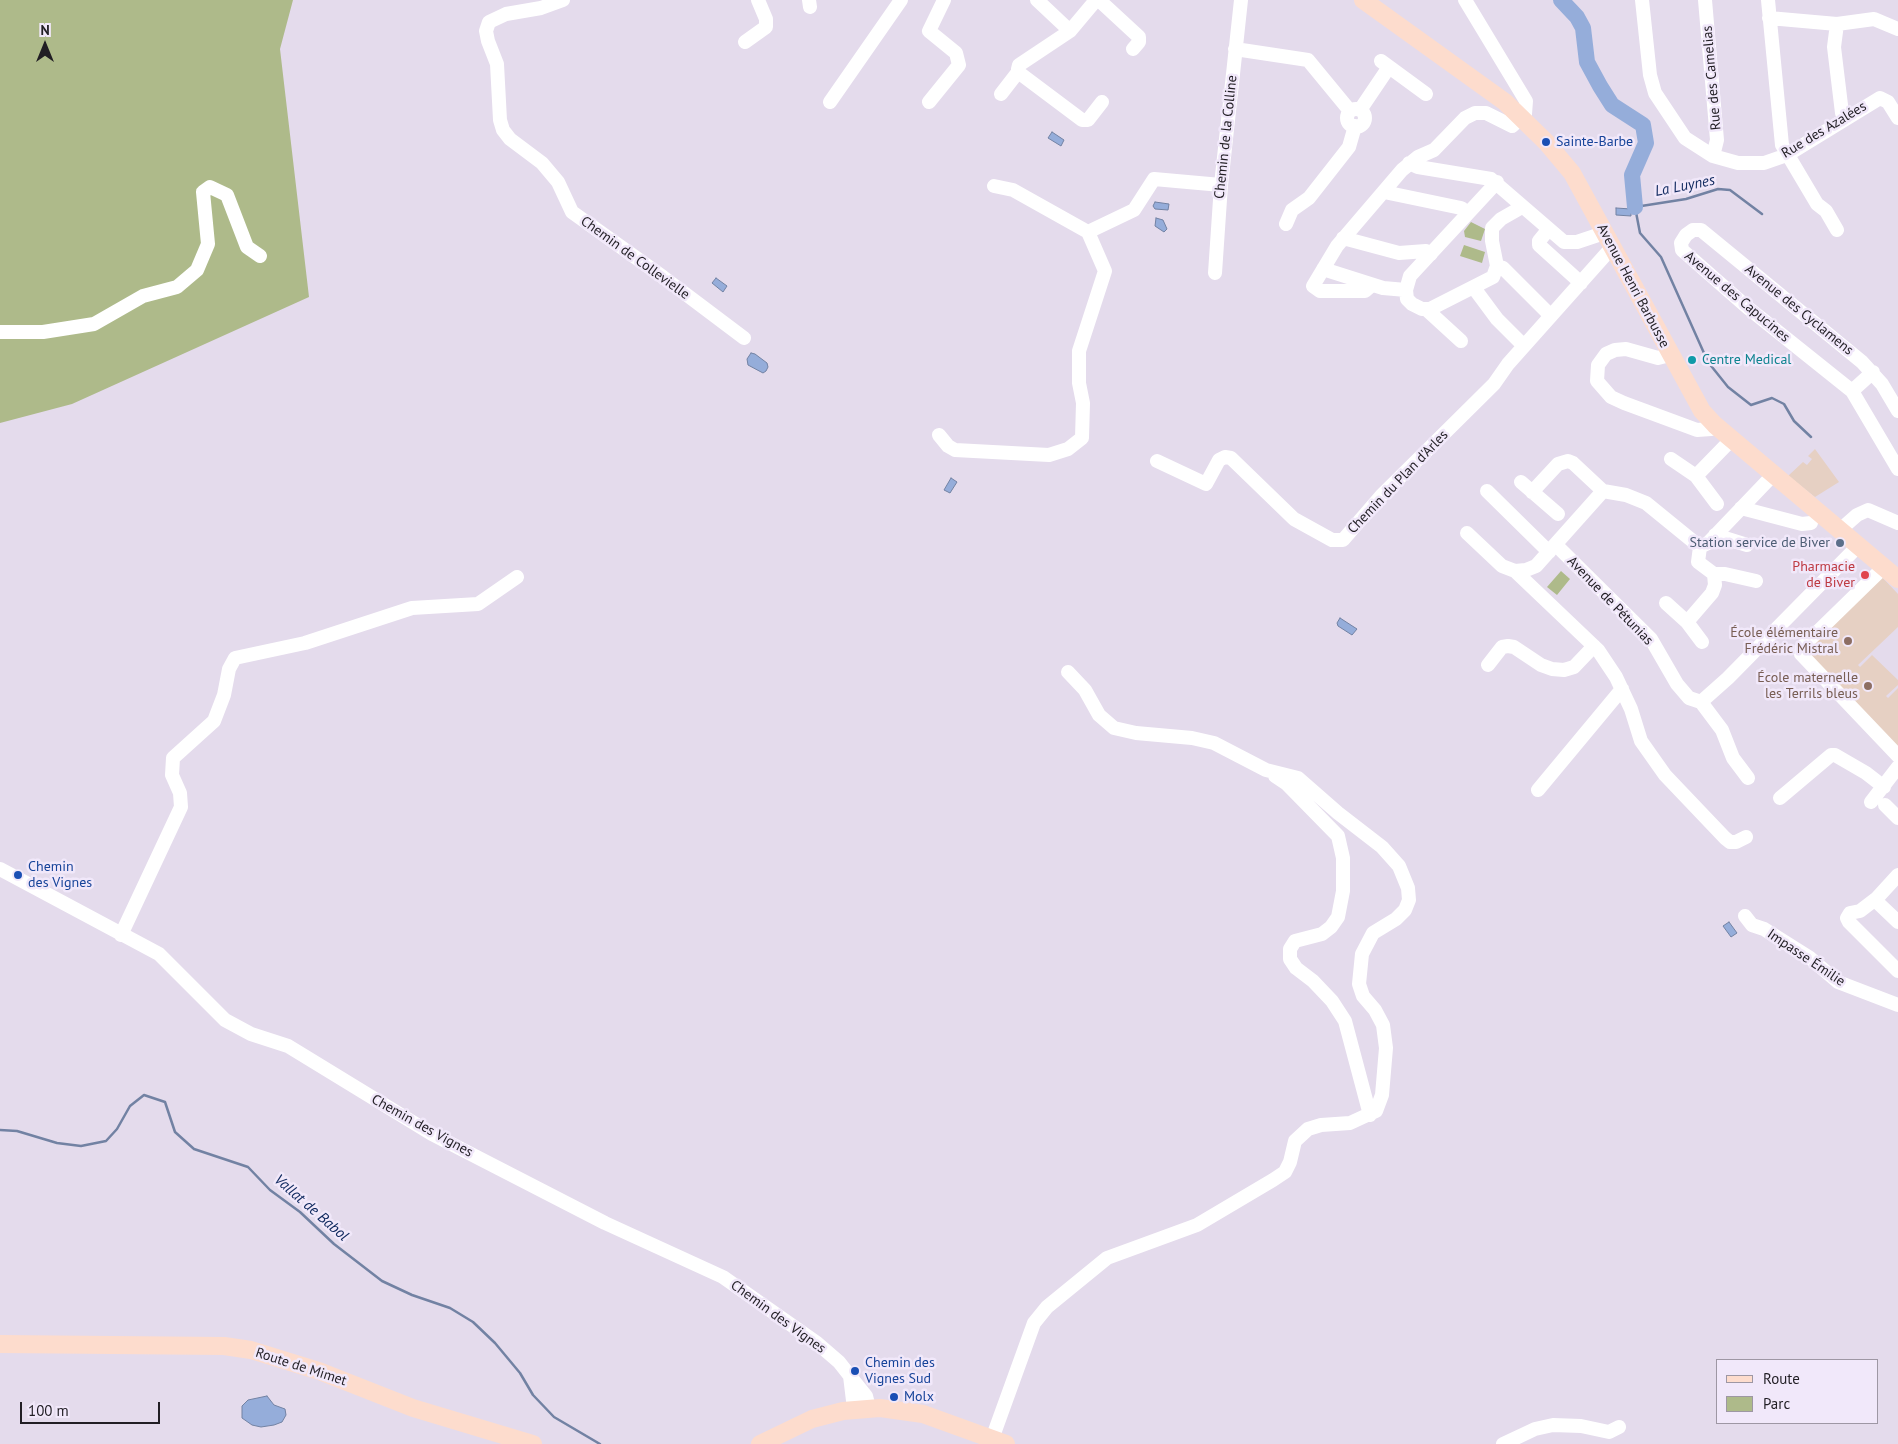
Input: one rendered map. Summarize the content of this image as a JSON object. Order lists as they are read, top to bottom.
{
  "streets": {
    "main road": ["Avenue Henri Barbusse", "Route de Mimet"],
    "street": [
      "Rue des Camelias",
      "Rue des Azalées",
      "Chemin de la Colline",
      "Chemin de Collevielle",
      "Avenue des Capucines",
      "Avenue des Cyclamens",
      "Chemin du Plan d'Arles",
      "Avenue de Pétunias",
      "Impasse Émilie",
      "Chemin des Vignes"
    ]
  },
  "crossings": [
    ["Rue des Camelias", "Rue des Azalées"],
    ["Avenue Henri Barbusse", "Chemin du Plan d'Arles"],
    ["Avenue des Capucines", "Avenue des Cyclamens"]
  ],
  "water": ["La Luynes", "Vallat de Babol"],
  "places": [
    "Sainte-Barbe",
    "Centre Medical",
    "Station service de Biver",
    "Pharmacie de Biver",
    "École élémentaire Frédéric Mistral",
    "École maternelle les Terrils bleus",
    "Chemin des Vignes",
    "Chemin des Vignes Sud",
    "Molx"
  ],
  "legend": ["Route", "Parc"],
  "scale_bar": "100 m",
  "north": "top"
}
